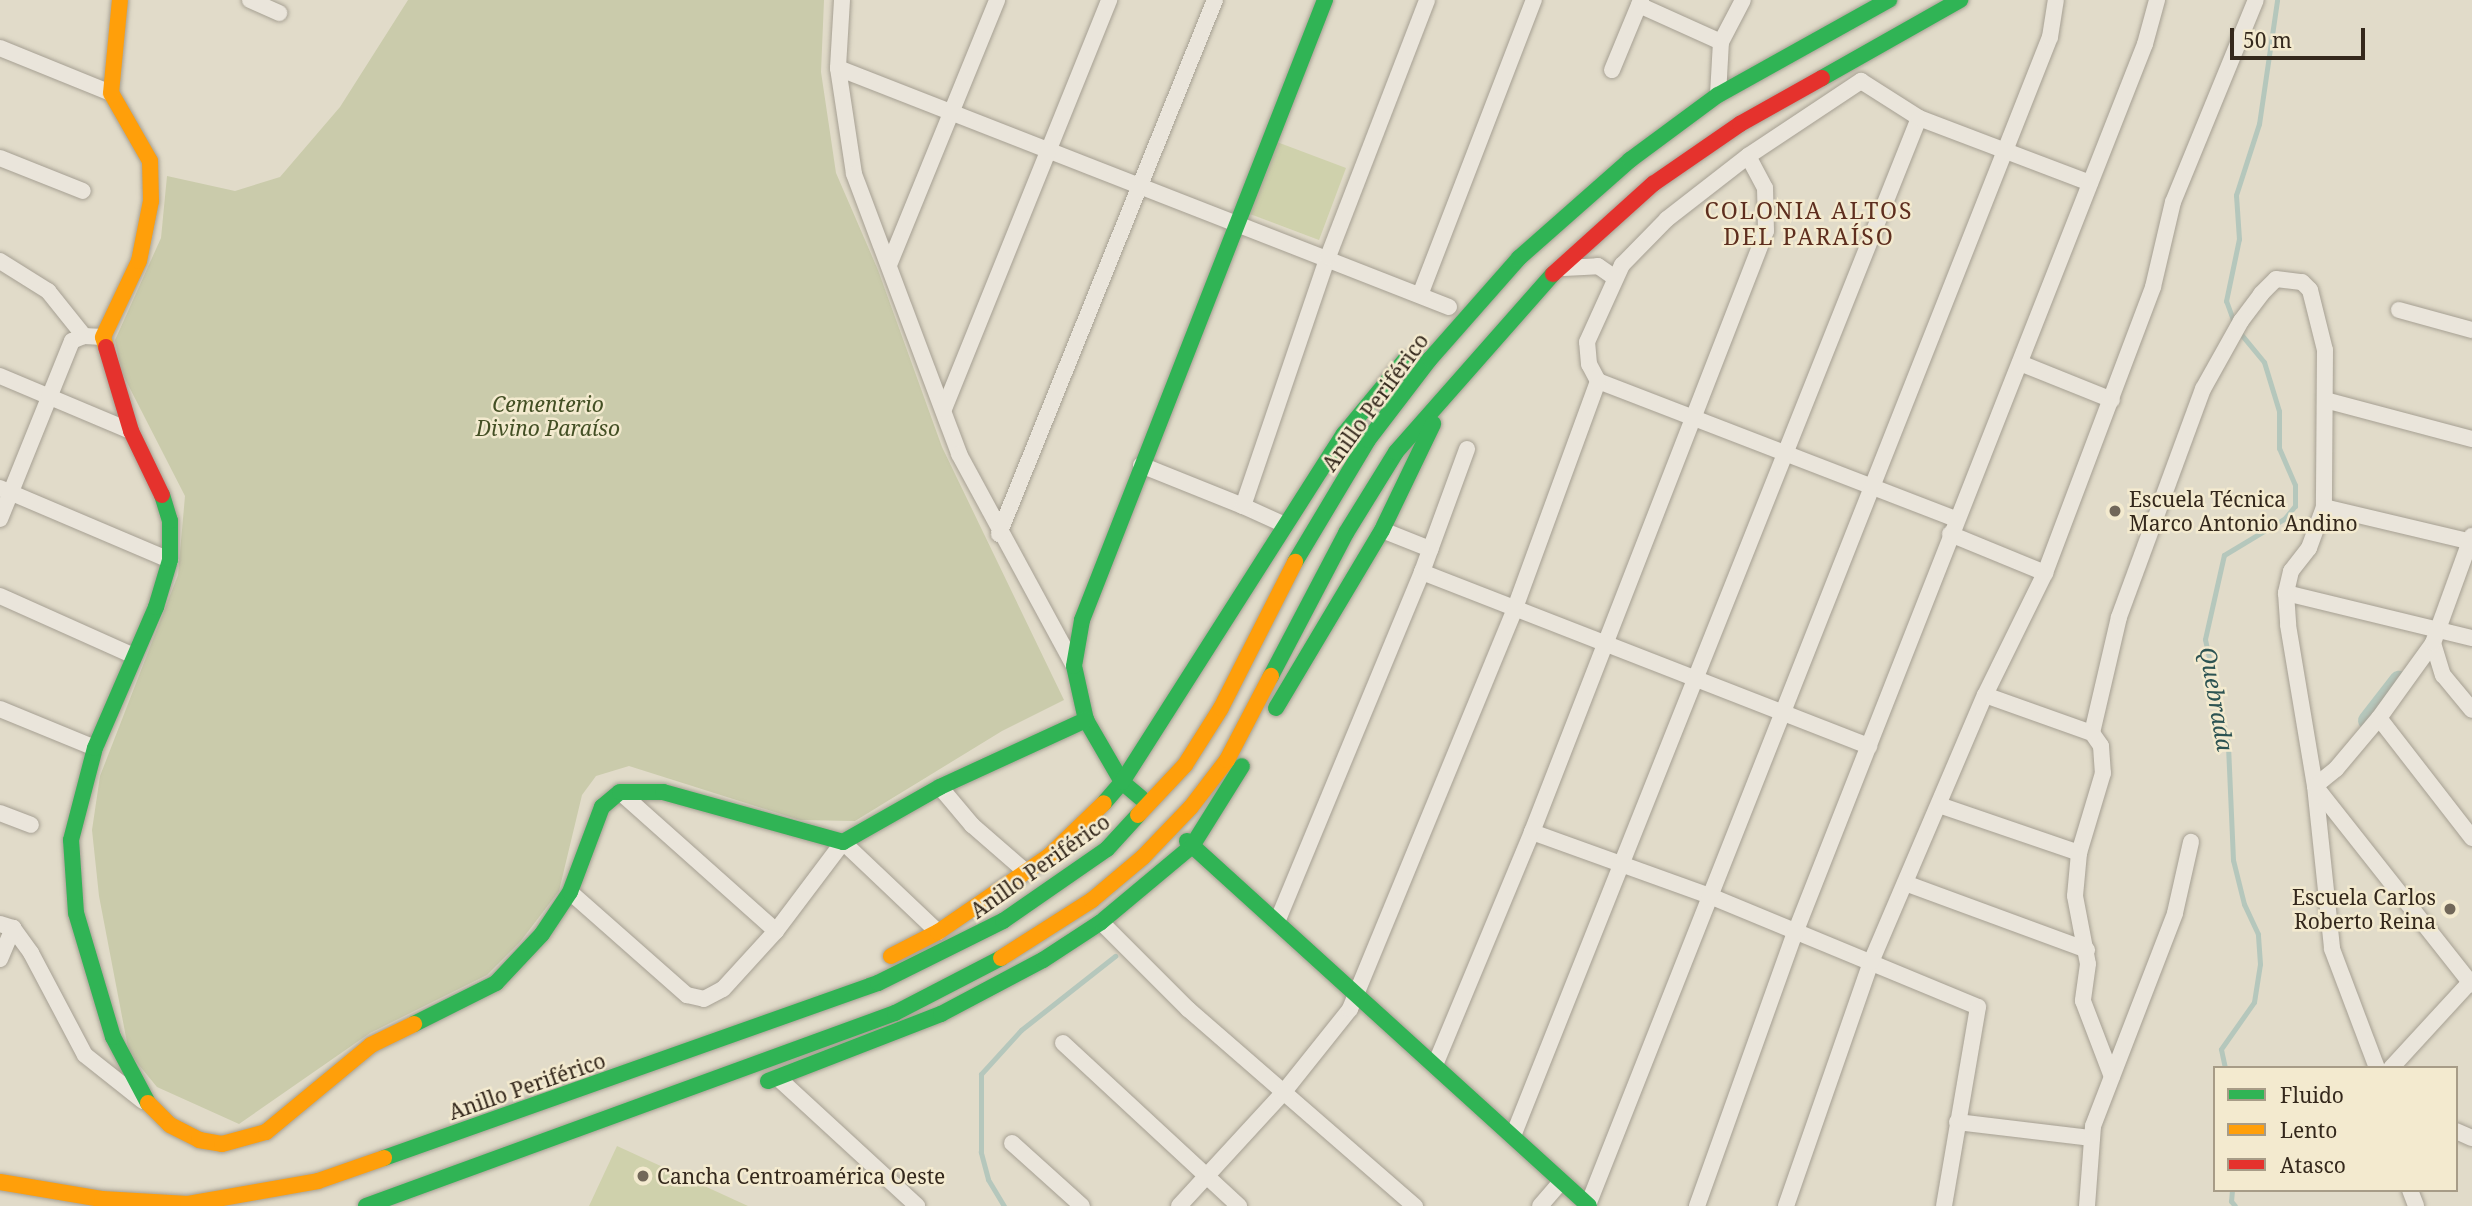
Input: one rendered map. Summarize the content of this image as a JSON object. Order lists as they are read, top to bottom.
{
  "streets": {
    "main road": ["Anillo Periférico"]
  },
  "districts": ["COLONIA ALTOS DEL PARAÍSO"],
  "water": ["Quebrada"],
  "parks": ["Cementerio Divino Paraíso"],
  "places": ["Escuela Técnica Marco Antonio Andino", "Escuela Carlos Roberto Reina", "Cancha Centroamérica Oeste"],
  "legend": ["Fluido", "Lento", "Atasco"],
  "scale_bar": "50 m"
}
